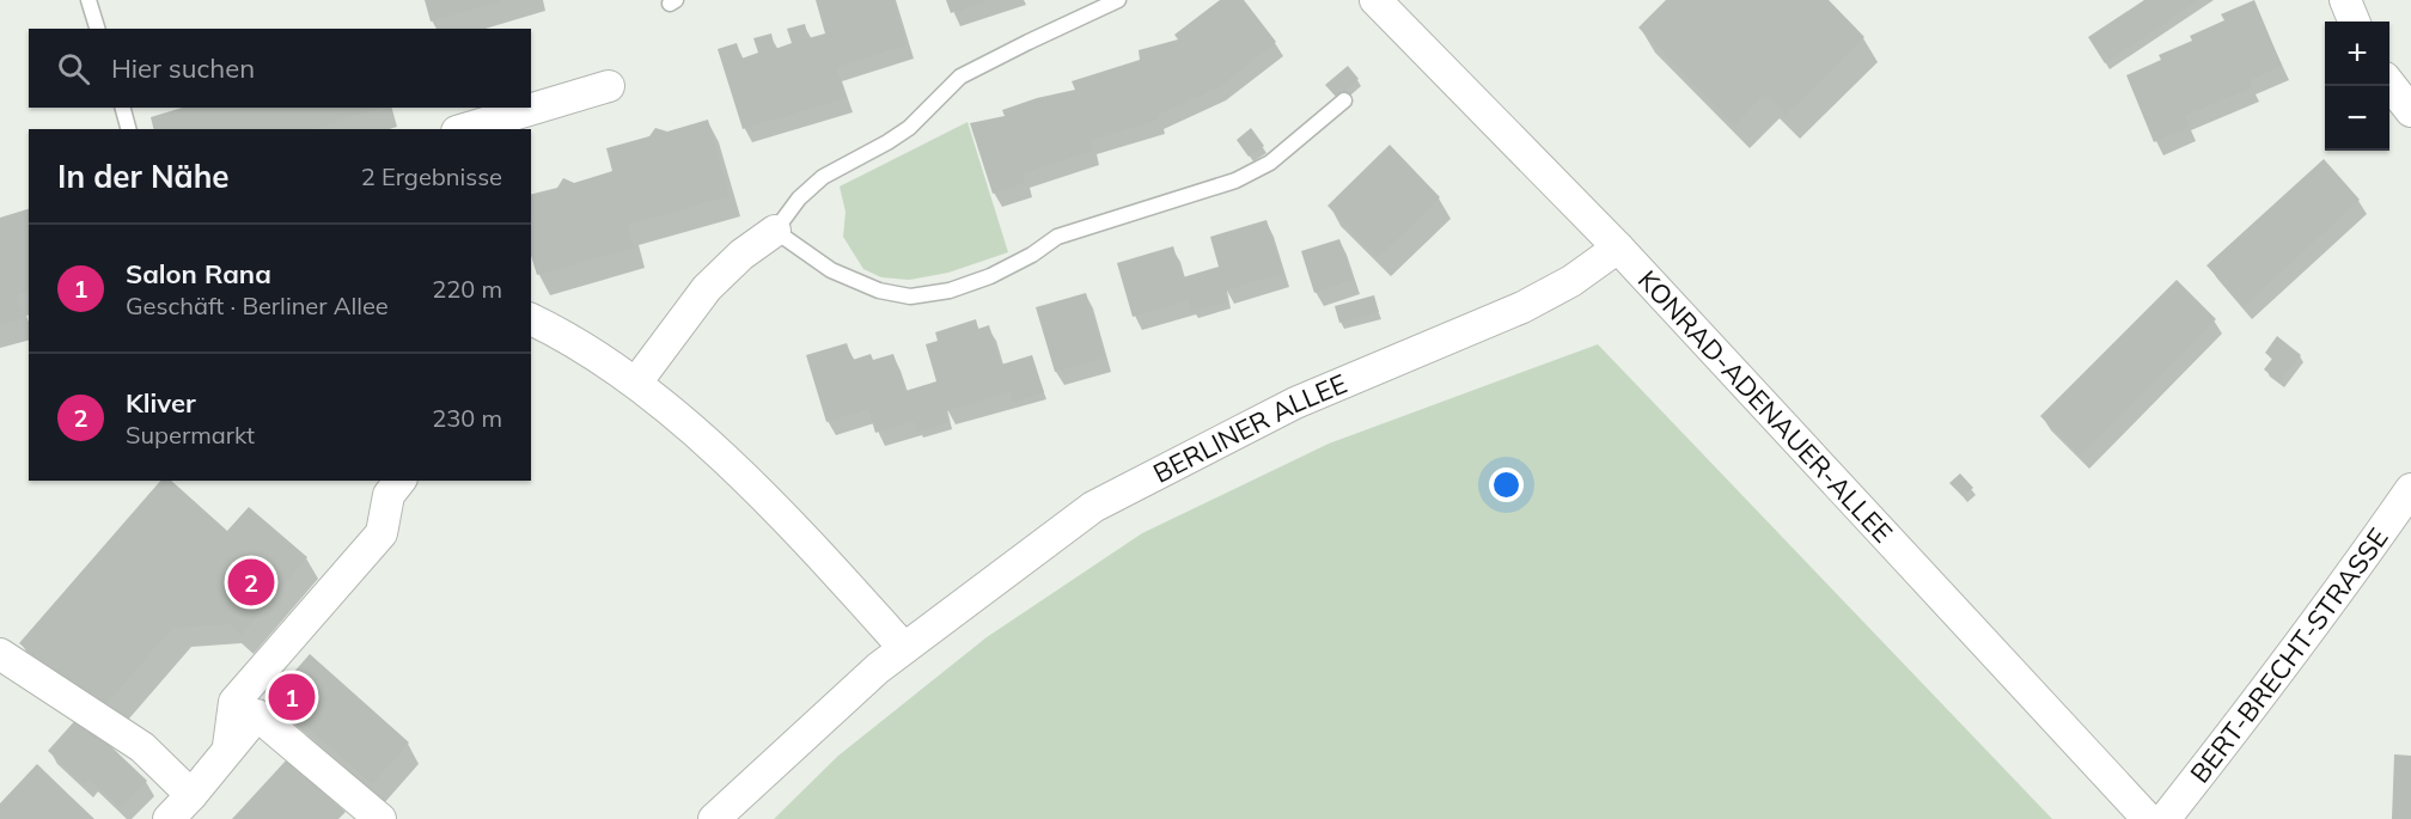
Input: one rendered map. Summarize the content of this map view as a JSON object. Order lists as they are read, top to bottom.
{
  "streets": {
    "street": ["KONRAD-ADENAUER-ALLEE", "BERLINER ALLEE", "BERT-BRECHT-STRASSE"]
  },
  "crossings": [
    ["KONRAD-ADENAUER-ALLEE", "BERLINER ALLEE"]
  ],
  "page": {
    "map_buttons": ["+", "−"],
    "search": "Hier suchen",
    "heading": ["In der Nähe", "2 Ergebnisse"],
    "list": [
      {
        "mark": "1",
        "name": "Salon Rana",
        "note": "Geschäft · Berliner Allee",
        "value": "220 m"
      },
      {
        "mark": "2",
        "name": "Kliver",
        "note": "Supermarkt",
        "value": "230 m"
      }
    ],
    "pins": ["2", "1"]
  }
}
